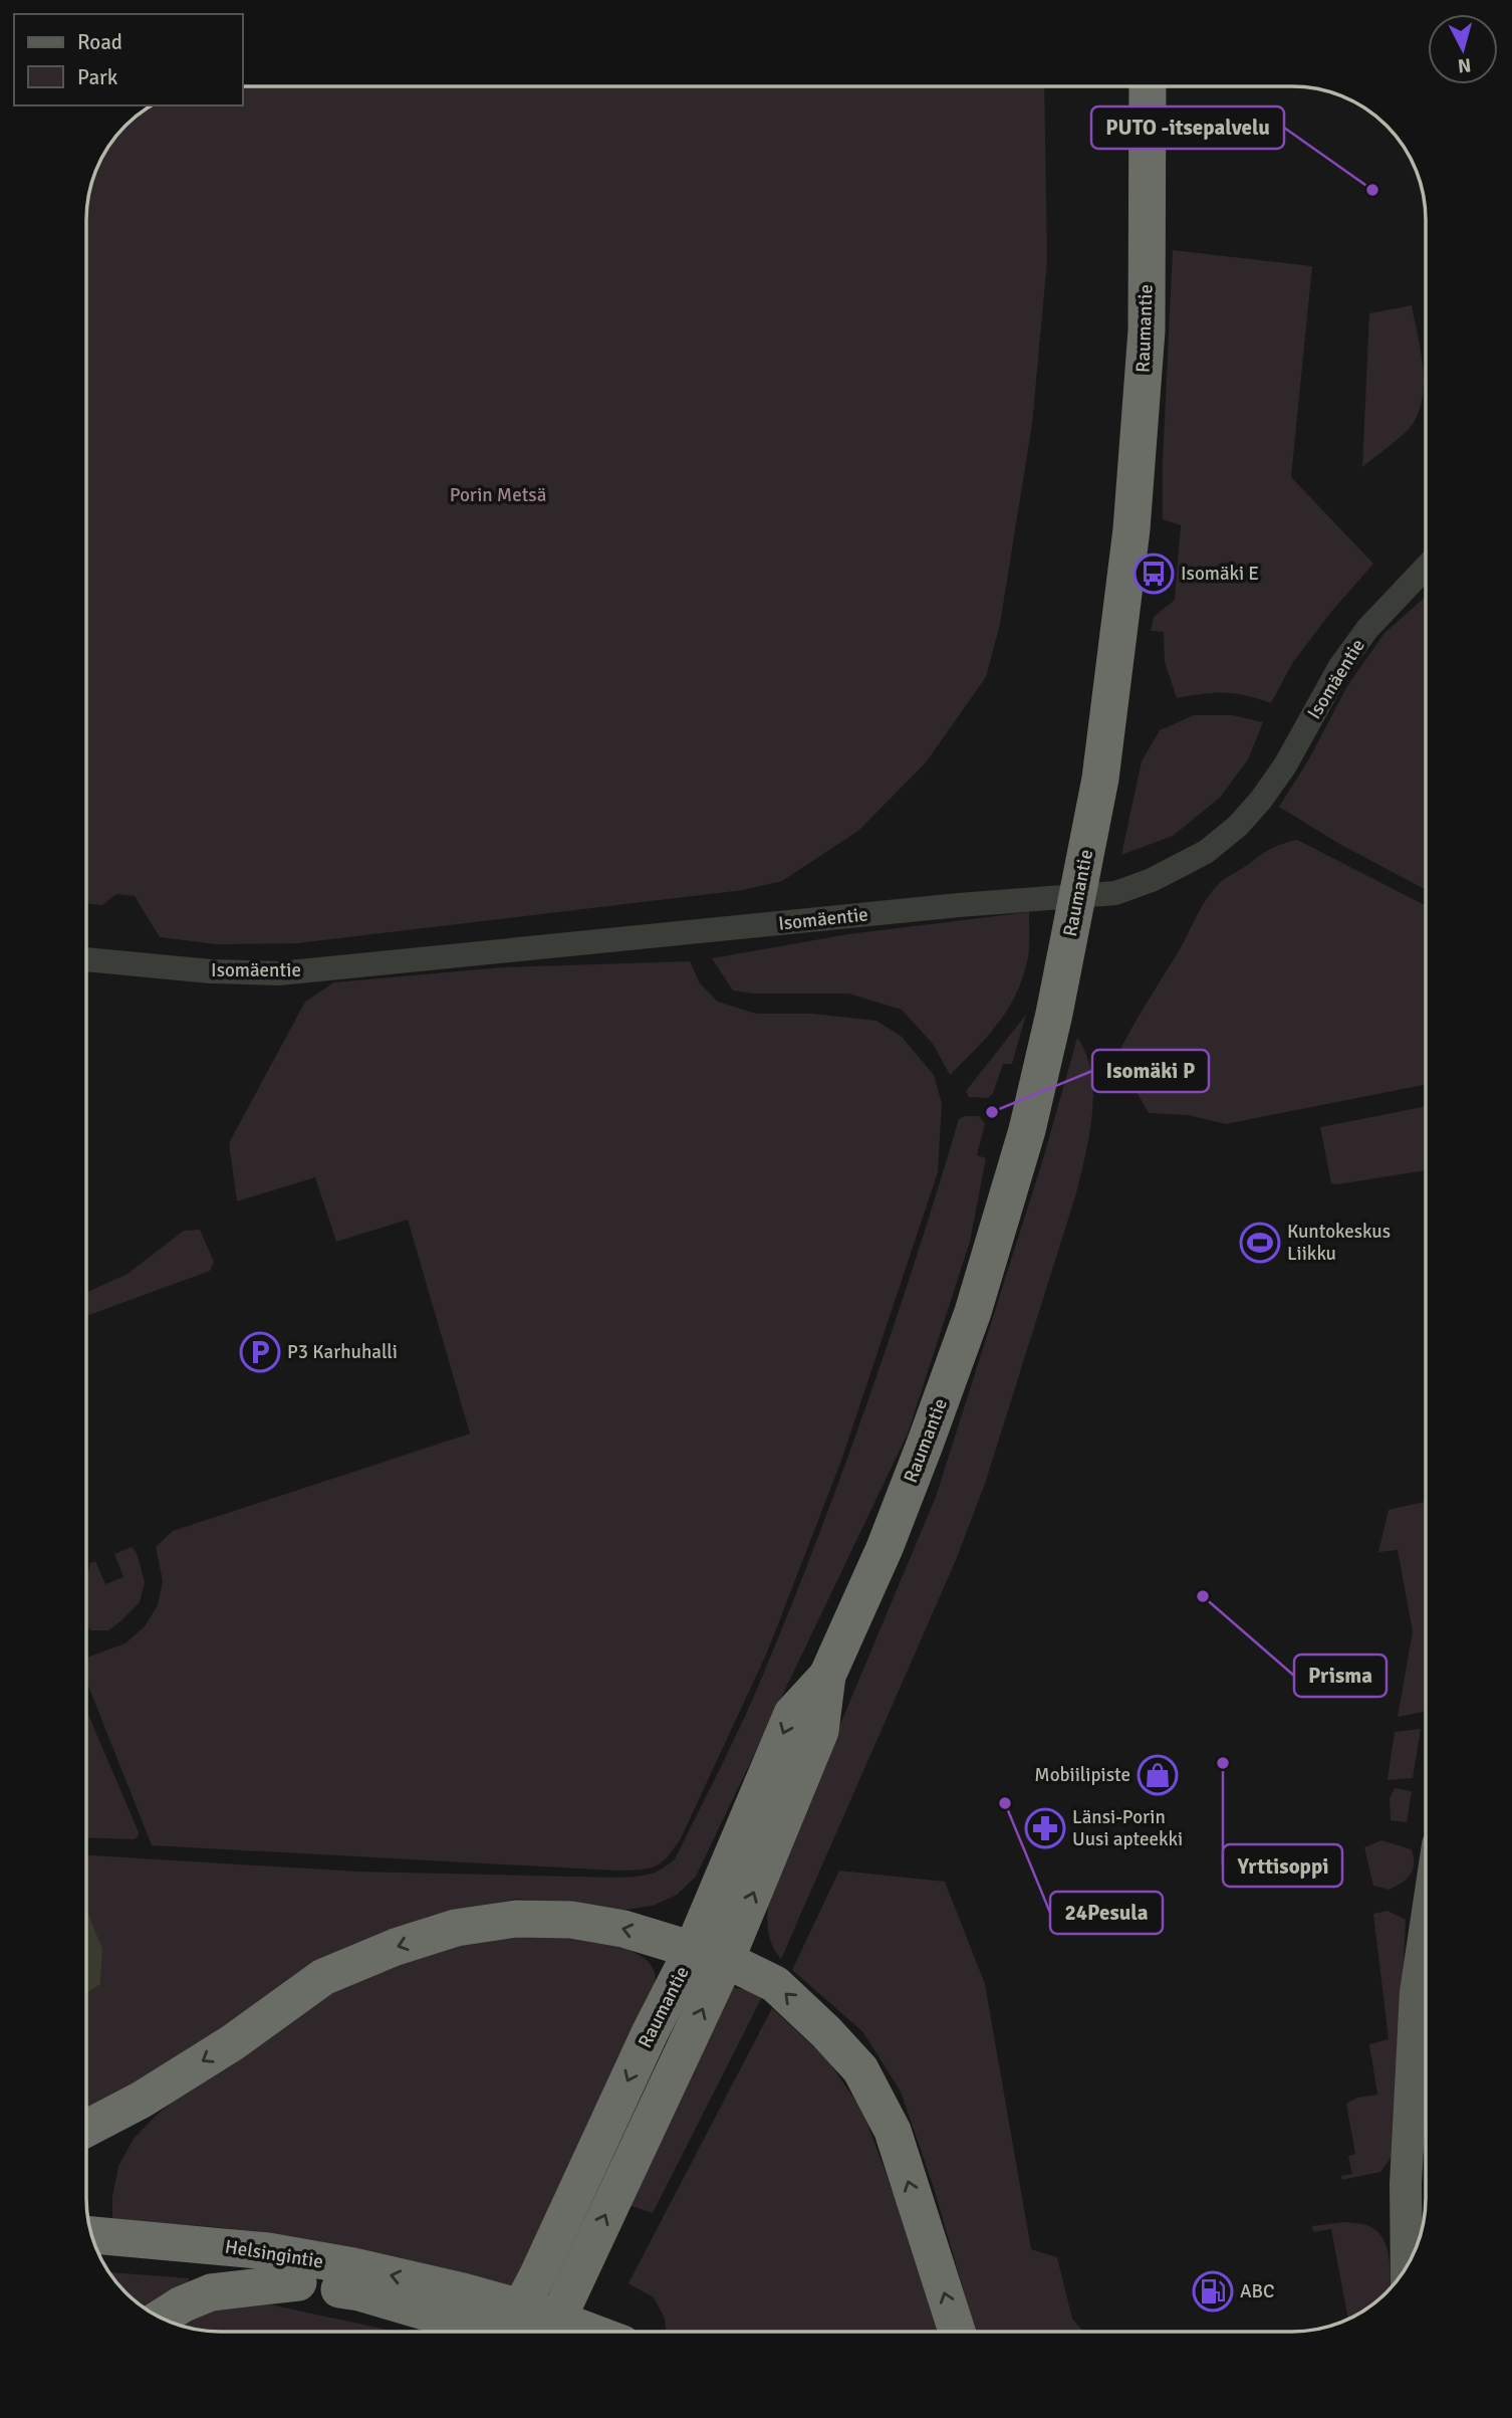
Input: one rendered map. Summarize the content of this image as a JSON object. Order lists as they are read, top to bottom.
{
  "streets": {
    "highway": ["Raumantie", "Helsingintie"],
    "street": ["Isomäentie"]
  },
  "parks": ["Porin Metsä"],
  "places": {
    "other": [
      "PUTO -itsepalvelu",
      "Isomäki P",
      "Prisma",
      "Yrttisoppi",
      "24Pesula"
    ],
    "bus stop": ["Isomäki E"],
    "sports": ["Kuntokeskus Liikku"],
    "parking": ["P3 Karhuhalli"],
    "shop": ["Mobiilipiste"],
    "pharmacy": ["Länsi-Porin Uusi apteekki"],
    "fuel station": ["ABC"]
  },
  "legend": ["Road", "Park"],
  "north": "bottom"
}
